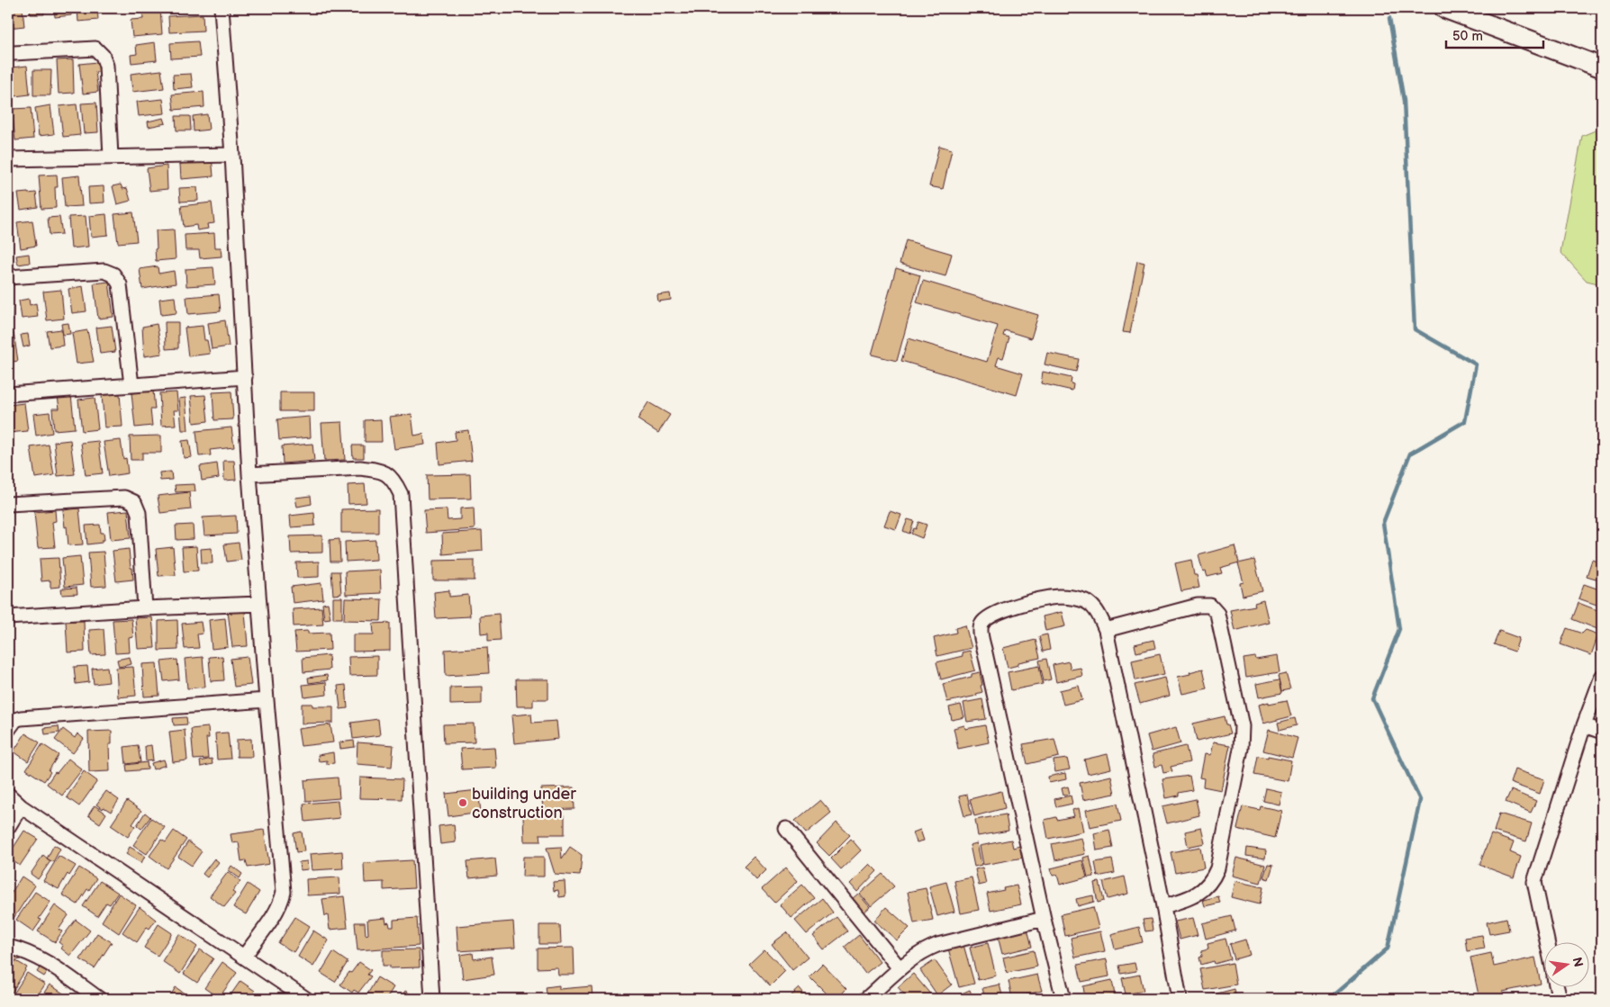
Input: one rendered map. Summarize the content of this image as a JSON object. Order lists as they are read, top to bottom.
{
  "places": ["building under construction"],
  "scale_bar": "50 m",
  "north": "right"
}
